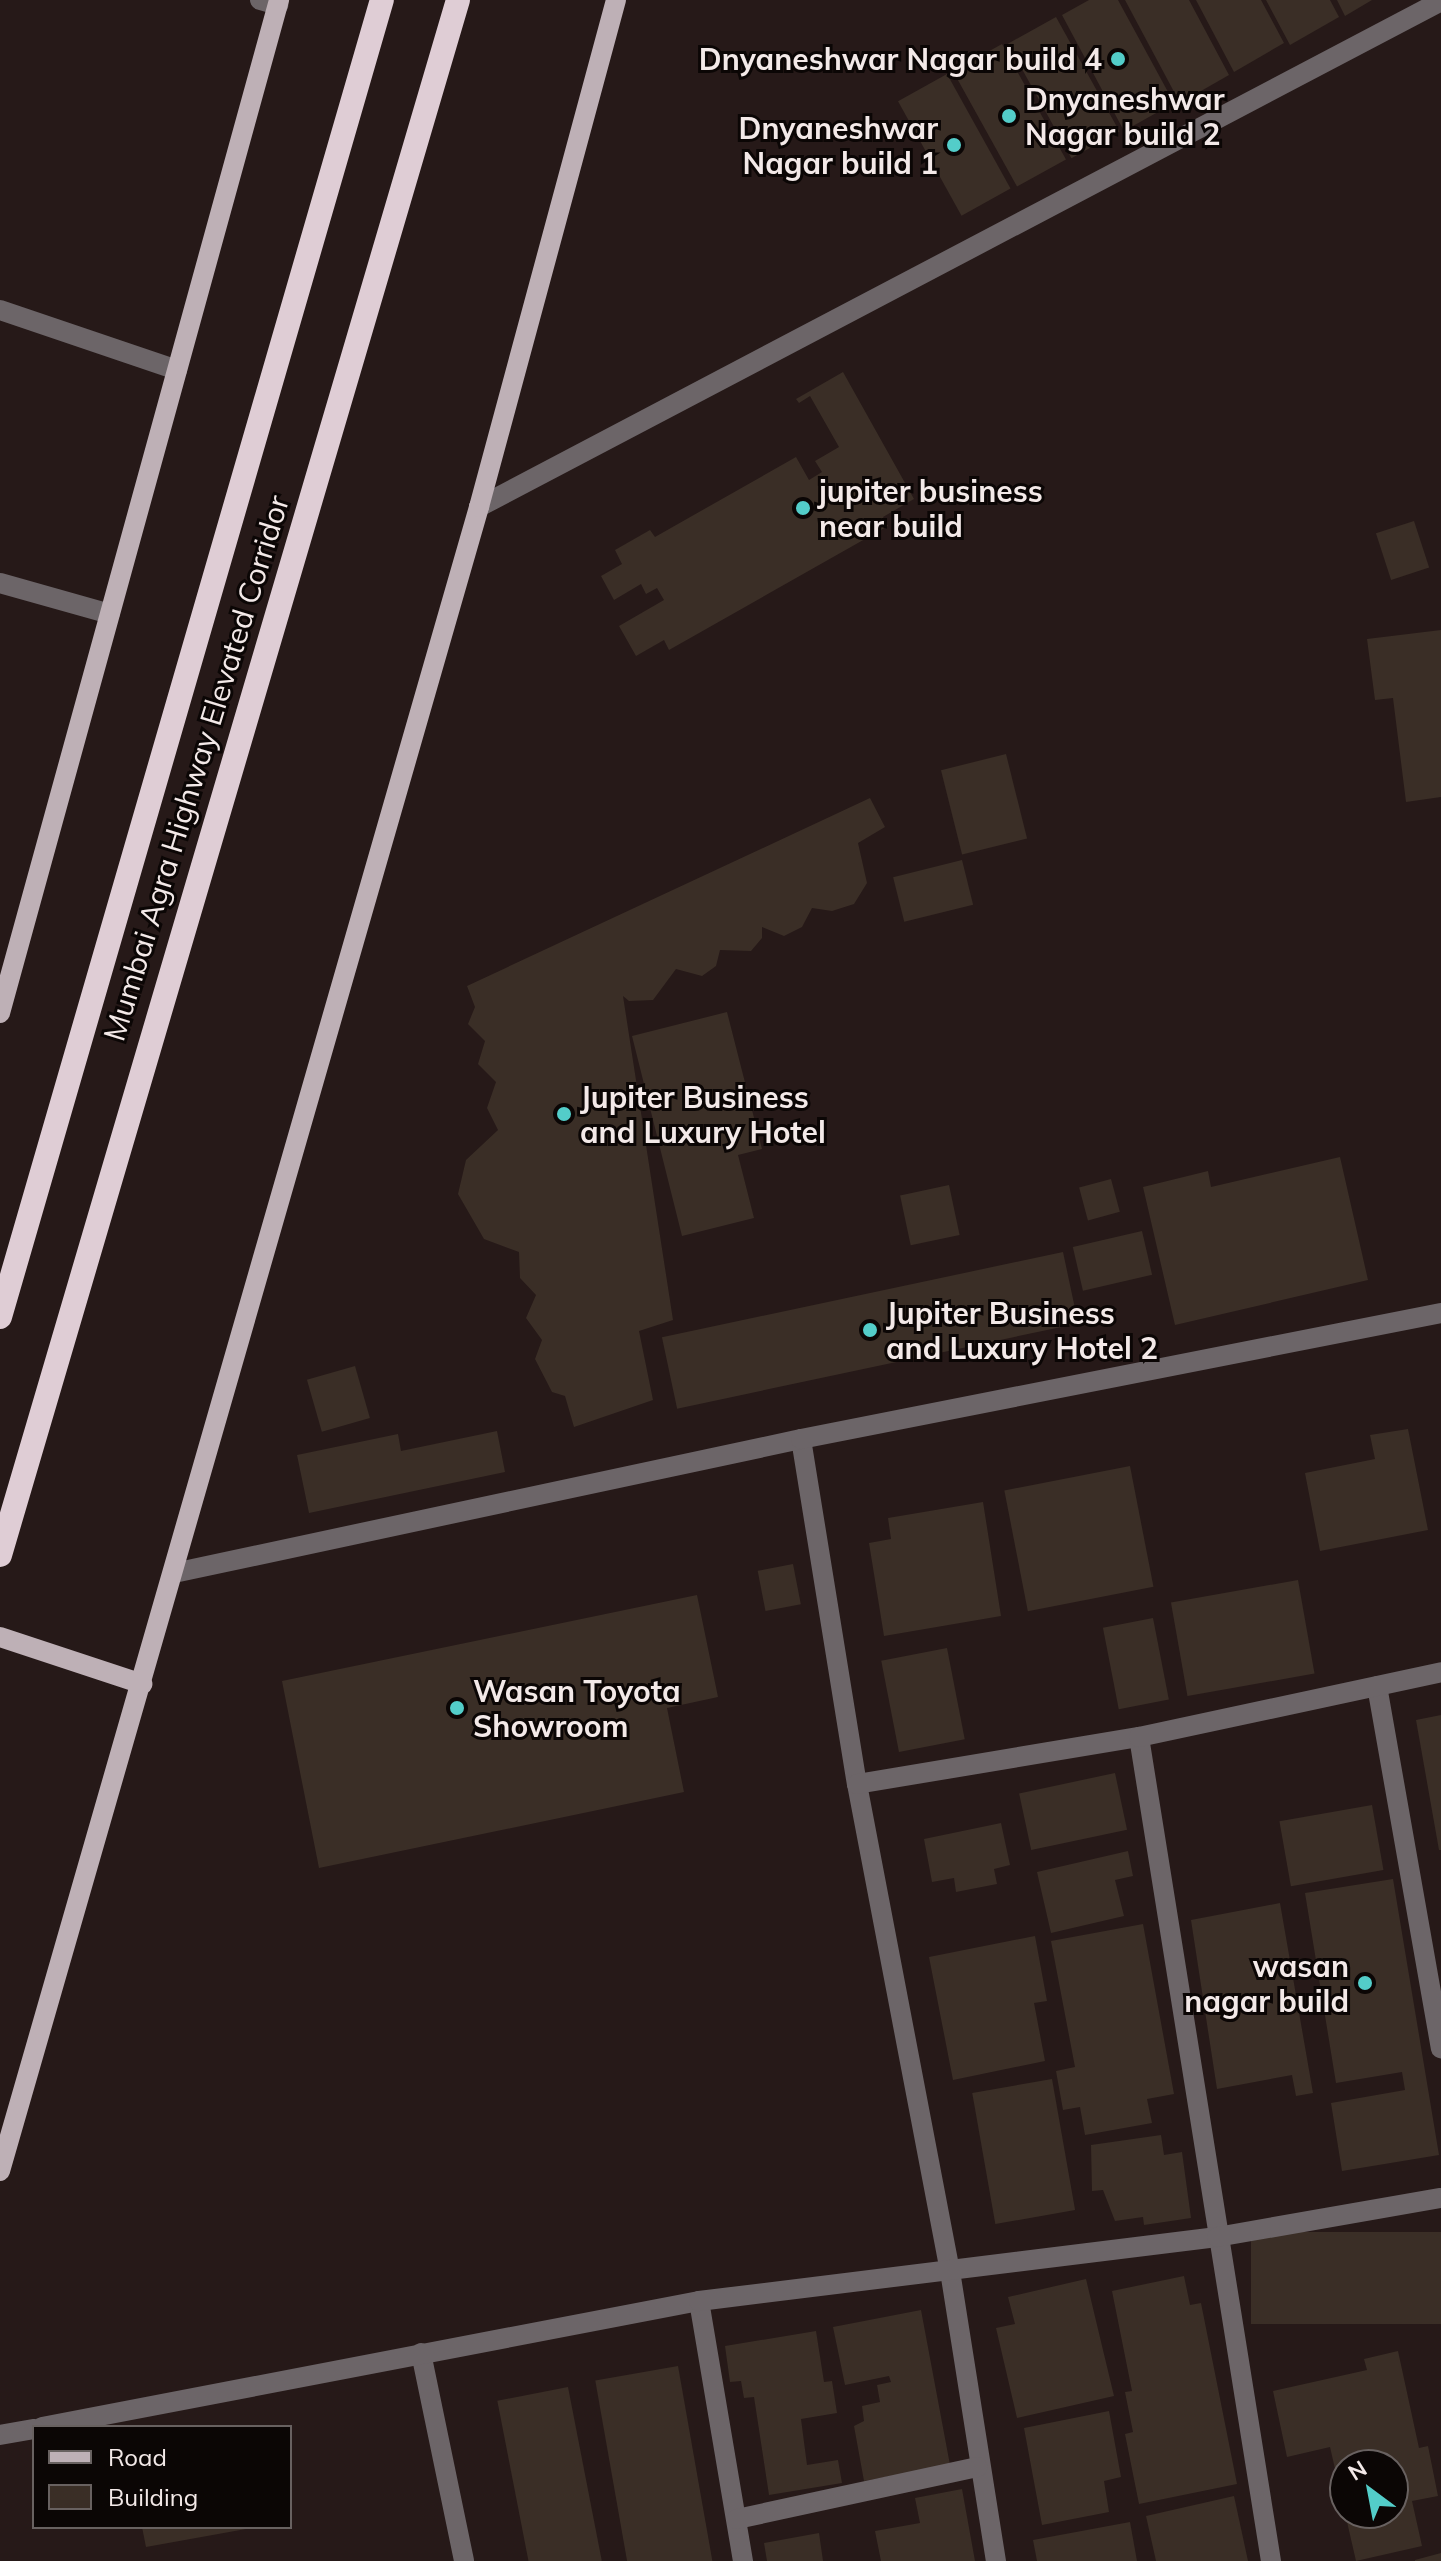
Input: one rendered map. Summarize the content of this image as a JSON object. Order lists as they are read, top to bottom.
{
  "streets": {
    "highway": ["Mumbai Agra Highway Elevated Corridor"]
  },
  "places": [
    "Dnyaneshwar Nagar build 4",
    "Dnyaneshwar Nagar build 2",
    "Dnyaneshwar Nagar build 1",
    "jupiter business near build",
    "Jupiter Business and Luxury Hotel",
    "Jupiter Business and Luxury Hotel 2",
    "Wasan Toyota Showroom",
    "wasan nagar build"
  ],
  "legend": ["Road", "Building"],
  "north": "top left"
}
